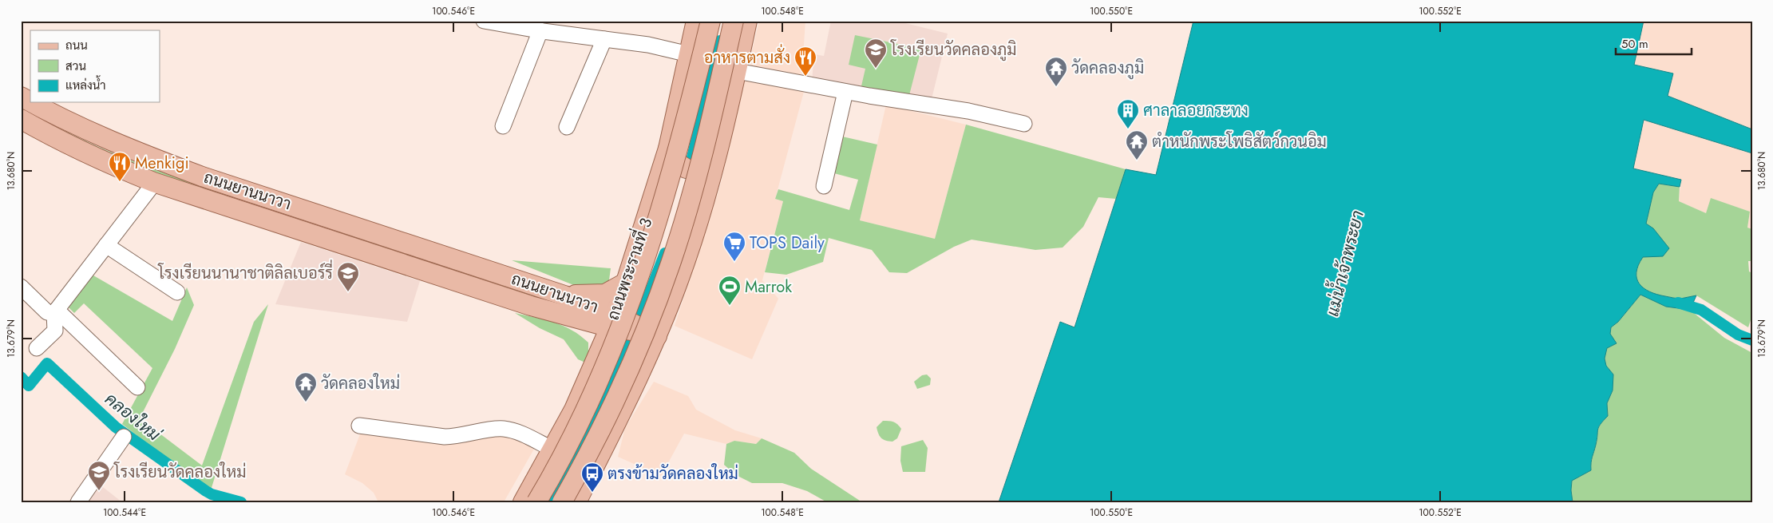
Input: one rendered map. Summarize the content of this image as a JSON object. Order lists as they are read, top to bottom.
{
  "streets": {
    "main road": ["ถนนยานนาวา", "ถนนพระรามที่ 3"]
  },
  "crossings": [
    ["ถนนยานนาวา", "ถนนพระรามที่ 3"]
  ],
  "water": ["แม่น้ำเจ้าพระยา", "คลองใหม่"],
  "places": {
    "school or university": ["โรงเรียนวัดคลองภูมิ", "โรงเรียนนานาชาติลิลเบอร์รี่", "โรงเรียนวัดคลองใหม่"],
    "restaurant": ["อาหารตามสั่ง", "Menkigi"],
    "temple": ["วัดคลองภูมิ", "ตำหนักพระโพธิสัตว์กวนอิม", "วัดคลองใหม่"],
    "building": ["ศาลาลอยกระทง"],
    "supermarket": ["TOPS Daily"],
    "sports": ["Marrok"],
    "bus stop": ["ตรงข้ามวัดคลองใหม่"]
  },
  "legend": ["ถนน", "สวน", "แหล่งน้ำ"],
  "scale_bar": "50 m",
  "coordinates": [
    "100.546°E",
    "100.548°E",
    "100.550°E",
    "100.552°E",
    "13.680°N",
    "13.679°N",
    "100.544°E"
  ]
}
